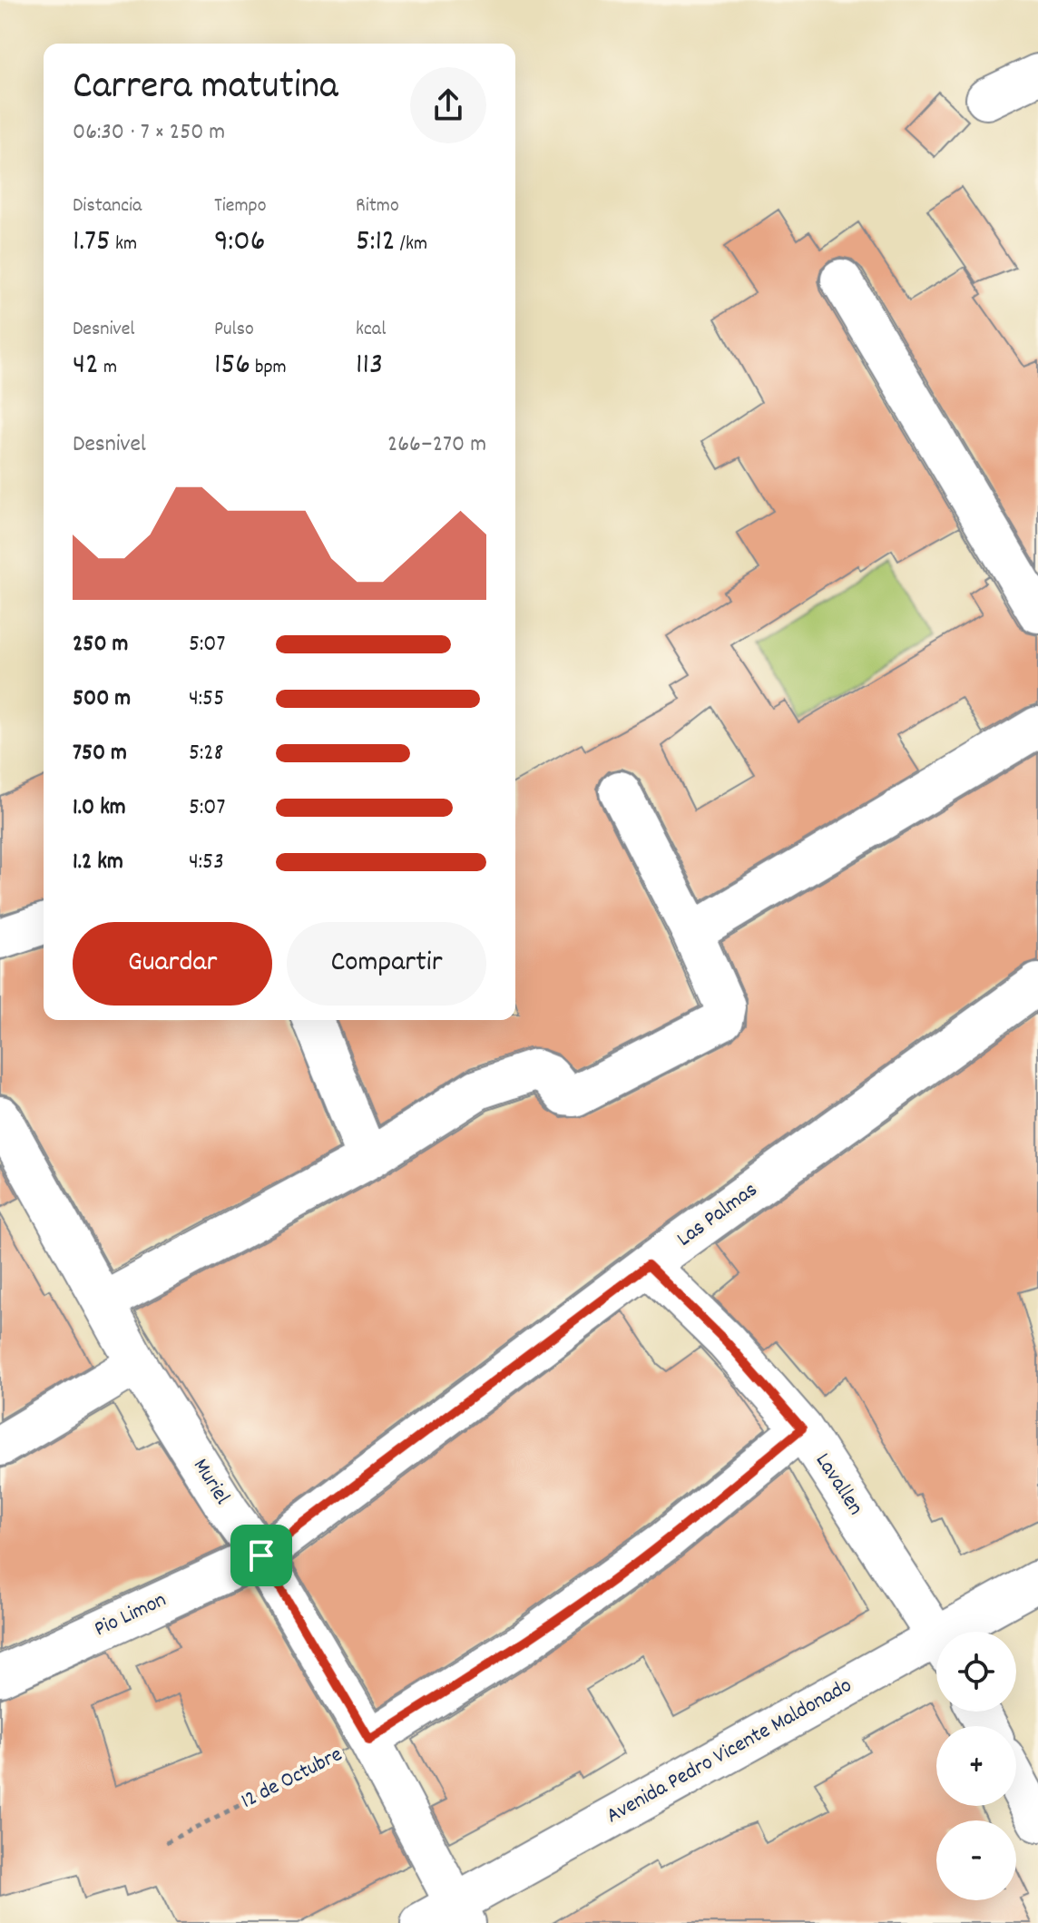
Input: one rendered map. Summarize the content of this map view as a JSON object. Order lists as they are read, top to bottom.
{
  "streets": {
    "street": [
      "Las Palmas",
      "Muriel",
      "Lavallen",
      "Pio Limon",
      "Avenida Pedro Vicente Maldonado",
      "12 de Octubre"
    ]
  },
  "crossings": [
    ["Las Palmas", "Muriel"],
    ["Las Palmas", "Lavallen"],
    ["Las Palmas", "Pio Limon"],
    ["Muriel", "Pio Limon"],
    ["Muriel", "Avenida Pedro Vicente Maldonado"],
    ["Muriel", "12 de Octubre"],
    ["Lavallen", "12 de Octubre"]
  ],
  "page": {
    "heading": ["Carrera matutina", "06:30 · 7 × 250 m"],
    "stats": [
      ["Distancia", "1.75 km"],
      ["Tiempo", "9:06"],
      ["Ritmo", "5:12 /km"],
      ["Desnivel", "42 m"],
      ["Pulso", "156 bpm"],
      ["kcal", "113"]
    ],
    "chart": ["Desnivel", "266–270 m"],
    "list": [
      {
        "name": "250 m",
        "note": "5:07"
      },
      {
        "name": "500 m",
        "note": "4:55"
      },
      {
        "name": "750 m",
        "note": "5:28"
      },
      {
        "name": "1.0 km",
        "note": "5:07"
      },
      {
        "name": "1.2 km",
        "note": "4:53"
      }
    ],
    "buttons": ["Guardar", "Compartir"],
    "map_buttons": ["+", "−"]
  }
}
